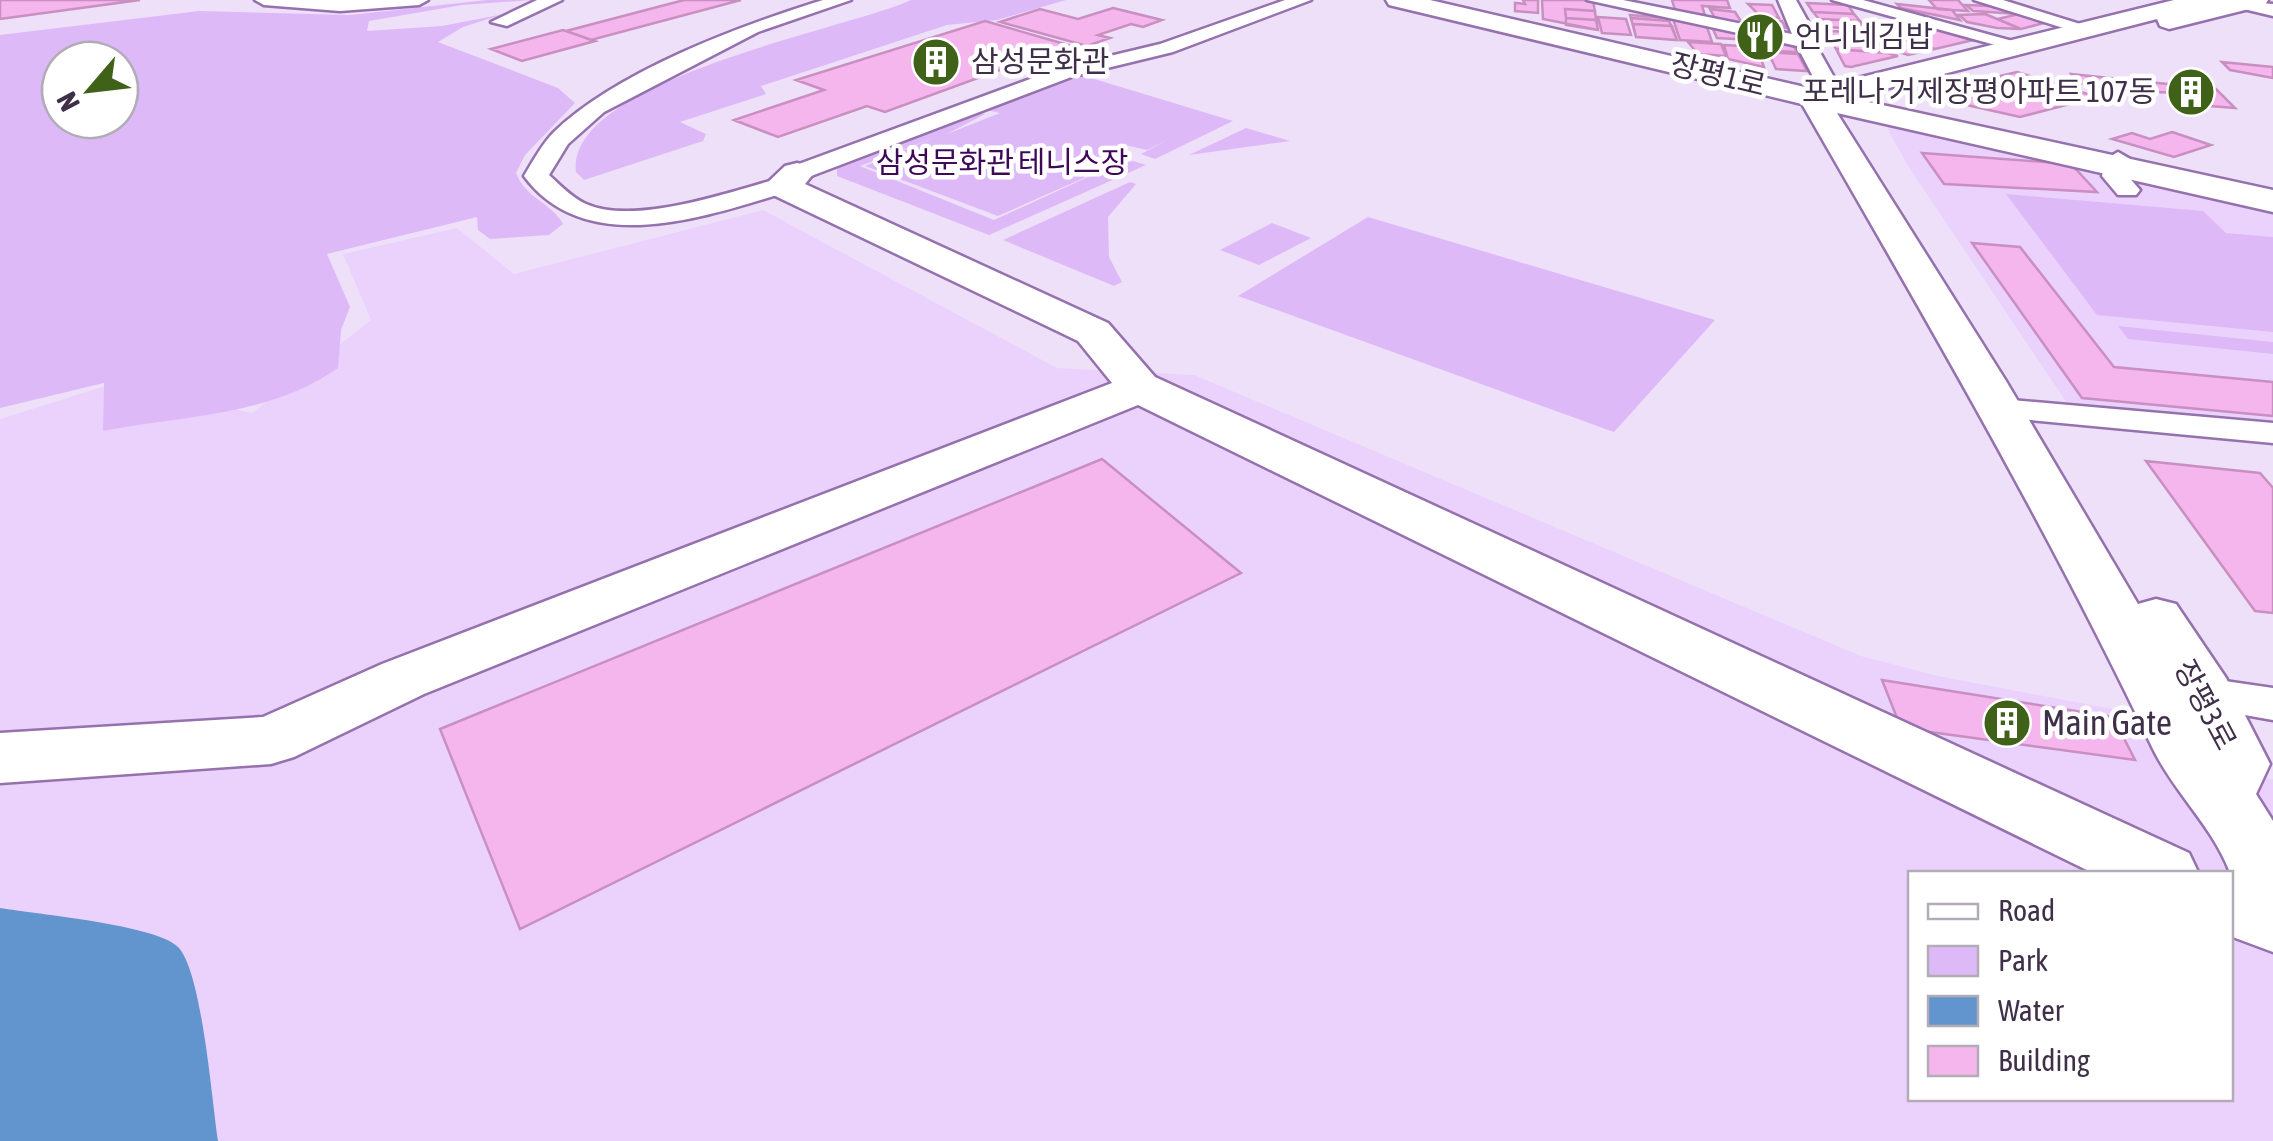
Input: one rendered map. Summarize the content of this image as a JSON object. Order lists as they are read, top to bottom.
{
  "streets": {
    "street": ["장평1로", "장평3로"]
  },
  "crossings": [
    ["장평1로", "장평3로"]
  ],
  "parks": ["삼성문화관 테니스장"],
  "places": {
    "restaurant": ["언니네김밥"],
    "building": ["삼성문화관", "포레나 거제장평아파트 107동", "Main Gate"]
  },
  "legend": [
    "Road",
    "Park",
    "Water",
    "Building"
  ],
  "north": "bottom left"
}
